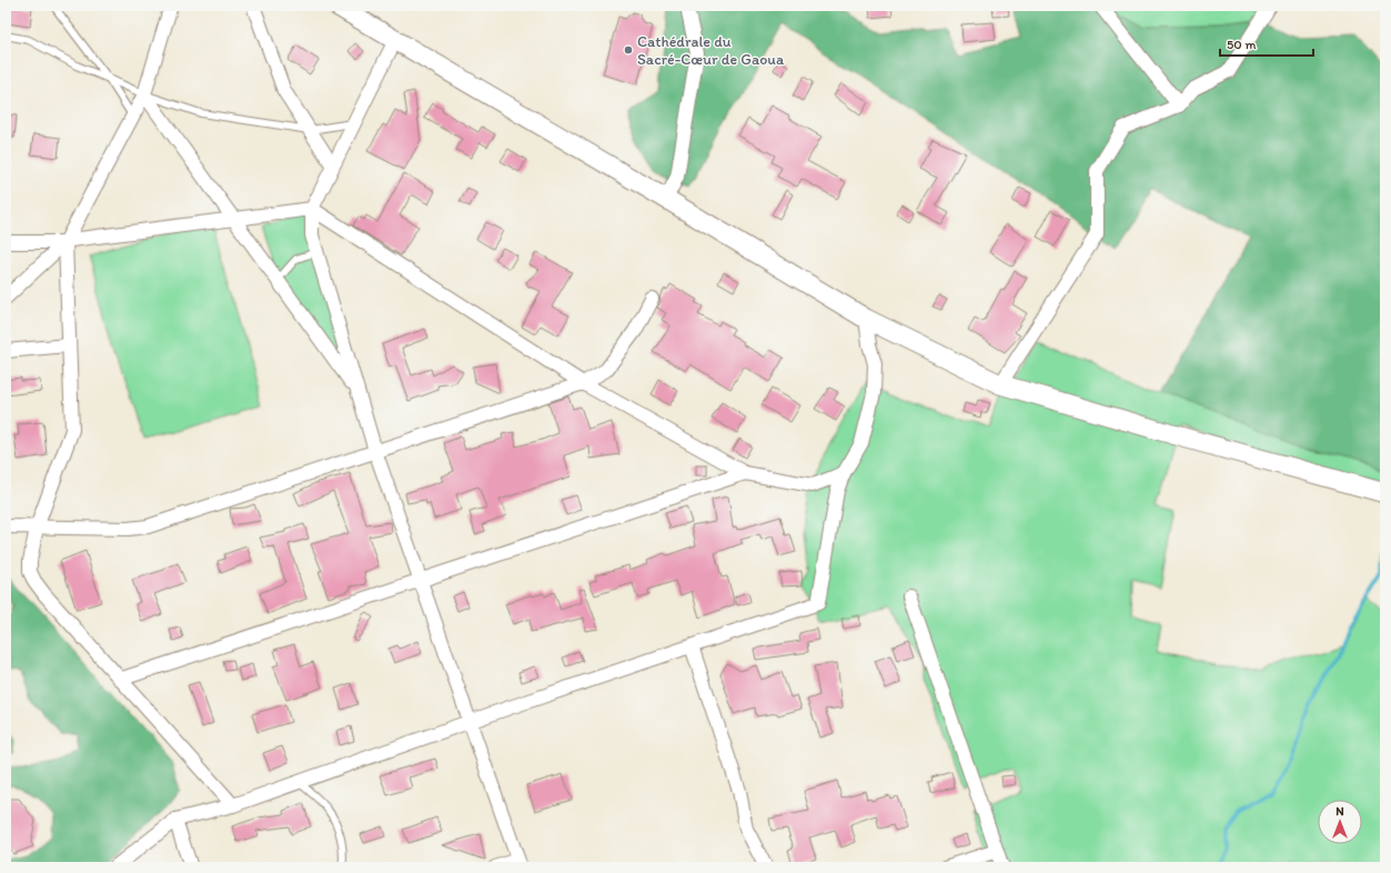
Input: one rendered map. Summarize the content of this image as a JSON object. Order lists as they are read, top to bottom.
{
  "places": ["Cathédrale du Sacré-Cœur de Gaoua"],
  "scale_bar": "50 m",
  "north": "top"
}
